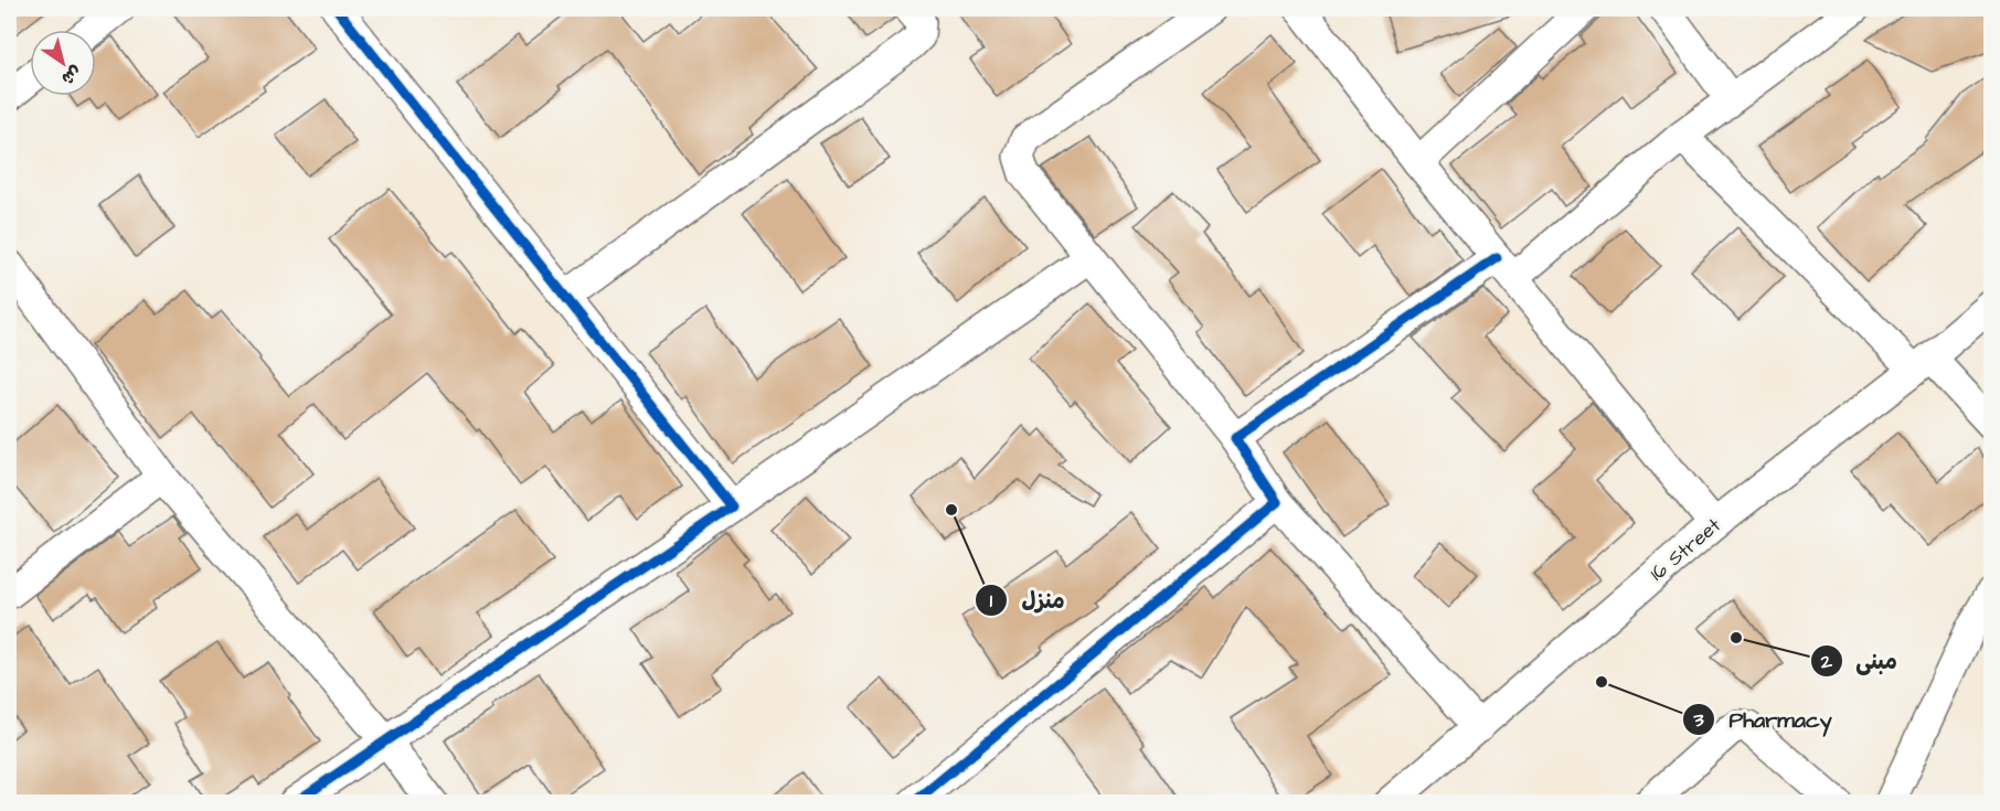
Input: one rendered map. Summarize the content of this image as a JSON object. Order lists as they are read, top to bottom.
{
  "streets": {
    "street": ["16 Street"]
  },
  "places": ["منزل", "مبنى", "Pharmacy"],
  "north": "bottom right"
}
